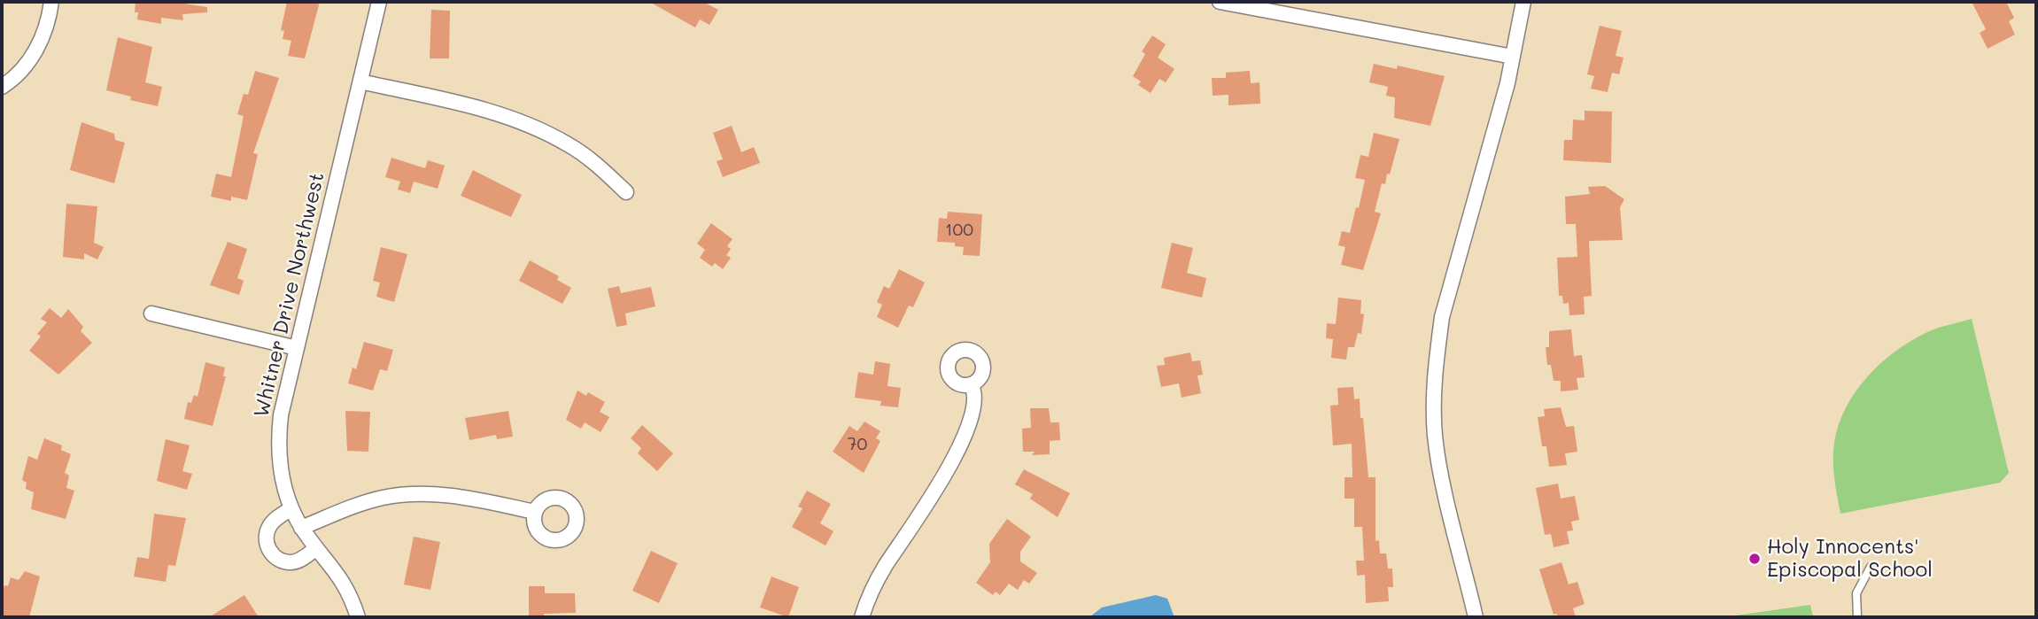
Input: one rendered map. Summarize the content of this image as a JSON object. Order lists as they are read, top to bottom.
{
  "streets": {
    "street": ["Whitner Drive Northwest"]
  },
  "places": ["Holy Innocents' Episcopal School"],
  "house_numbers": ["100", "70"]
}
